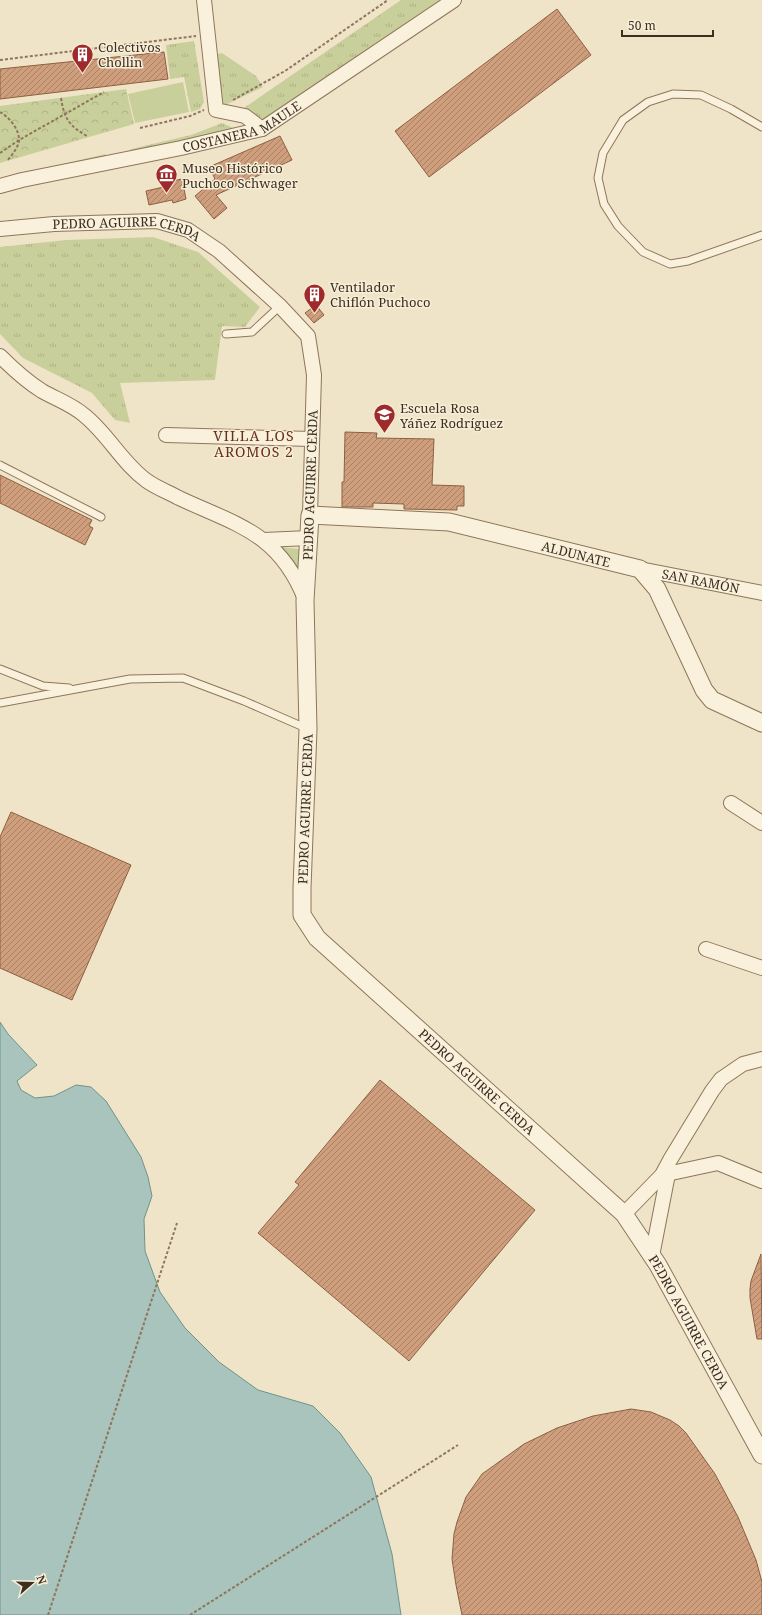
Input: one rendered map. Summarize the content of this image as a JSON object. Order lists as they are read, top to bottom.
{
  "streets": {
    "street": [
      "COSTANERA MAULE",
      "PEDRO AGUIRRE CERDA",
      "ALDUNATE",
      "SAN RAMÓN"
    ]
  },
  "crossings": [
    ["PEDRO AGUIRRE CERDA", "ALDUNATE"],
    ["ALDUNATE", "SAN RAMÓN"]
  ],
  "districts": ["VILLA LOS AROMOS 2"],
  "places": {
    "building": ["Colectivos Chollin", "Ventilador Chiflón Puchoco"],
    "museum": ["Museo Histórico Puchoco Schwager"],
    "school or university": ["Escuela Rosa Yáñez Rodríguez"]
  },
  "scale_bar": "50 m",
  "north": "right"
}
